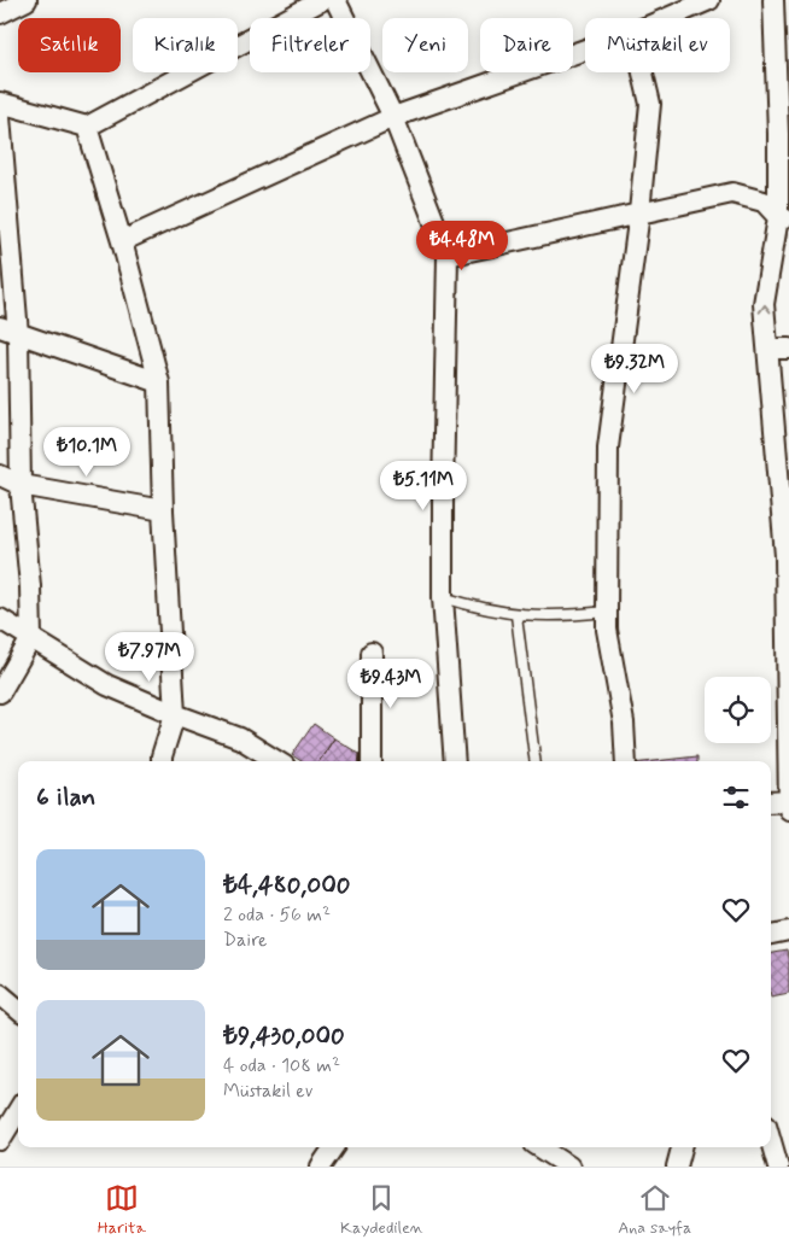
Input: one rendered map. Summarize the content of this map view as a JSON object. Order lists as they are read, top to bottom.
{
  "page": {
    "chip": [
      "Satılık",
      "Kiralık",
      "Filtreler",
      "Yeni",
      "Daire",
      "Müstakil ev"
    ],
    "price": [
      "₺4.48M",
      "₺9.32M",
      "₺10.1M",
      "₺5.11M",
      "₺7.97M",
      "₺9.43M"
    ],
    "heading": "6 ilan",
    "list": [
      {
        "name": "₺4,480,000",
        "note": "2 oda · 56 m² · Daire"
      },
      {
        "name": "₺9,430,000",
        "note": "4 oda · 108 m² · Müstakil ev"
      }
    ],
    "tabs": ["Harita", "Kaydedilen", "Ana sayfa"]
  }
}
